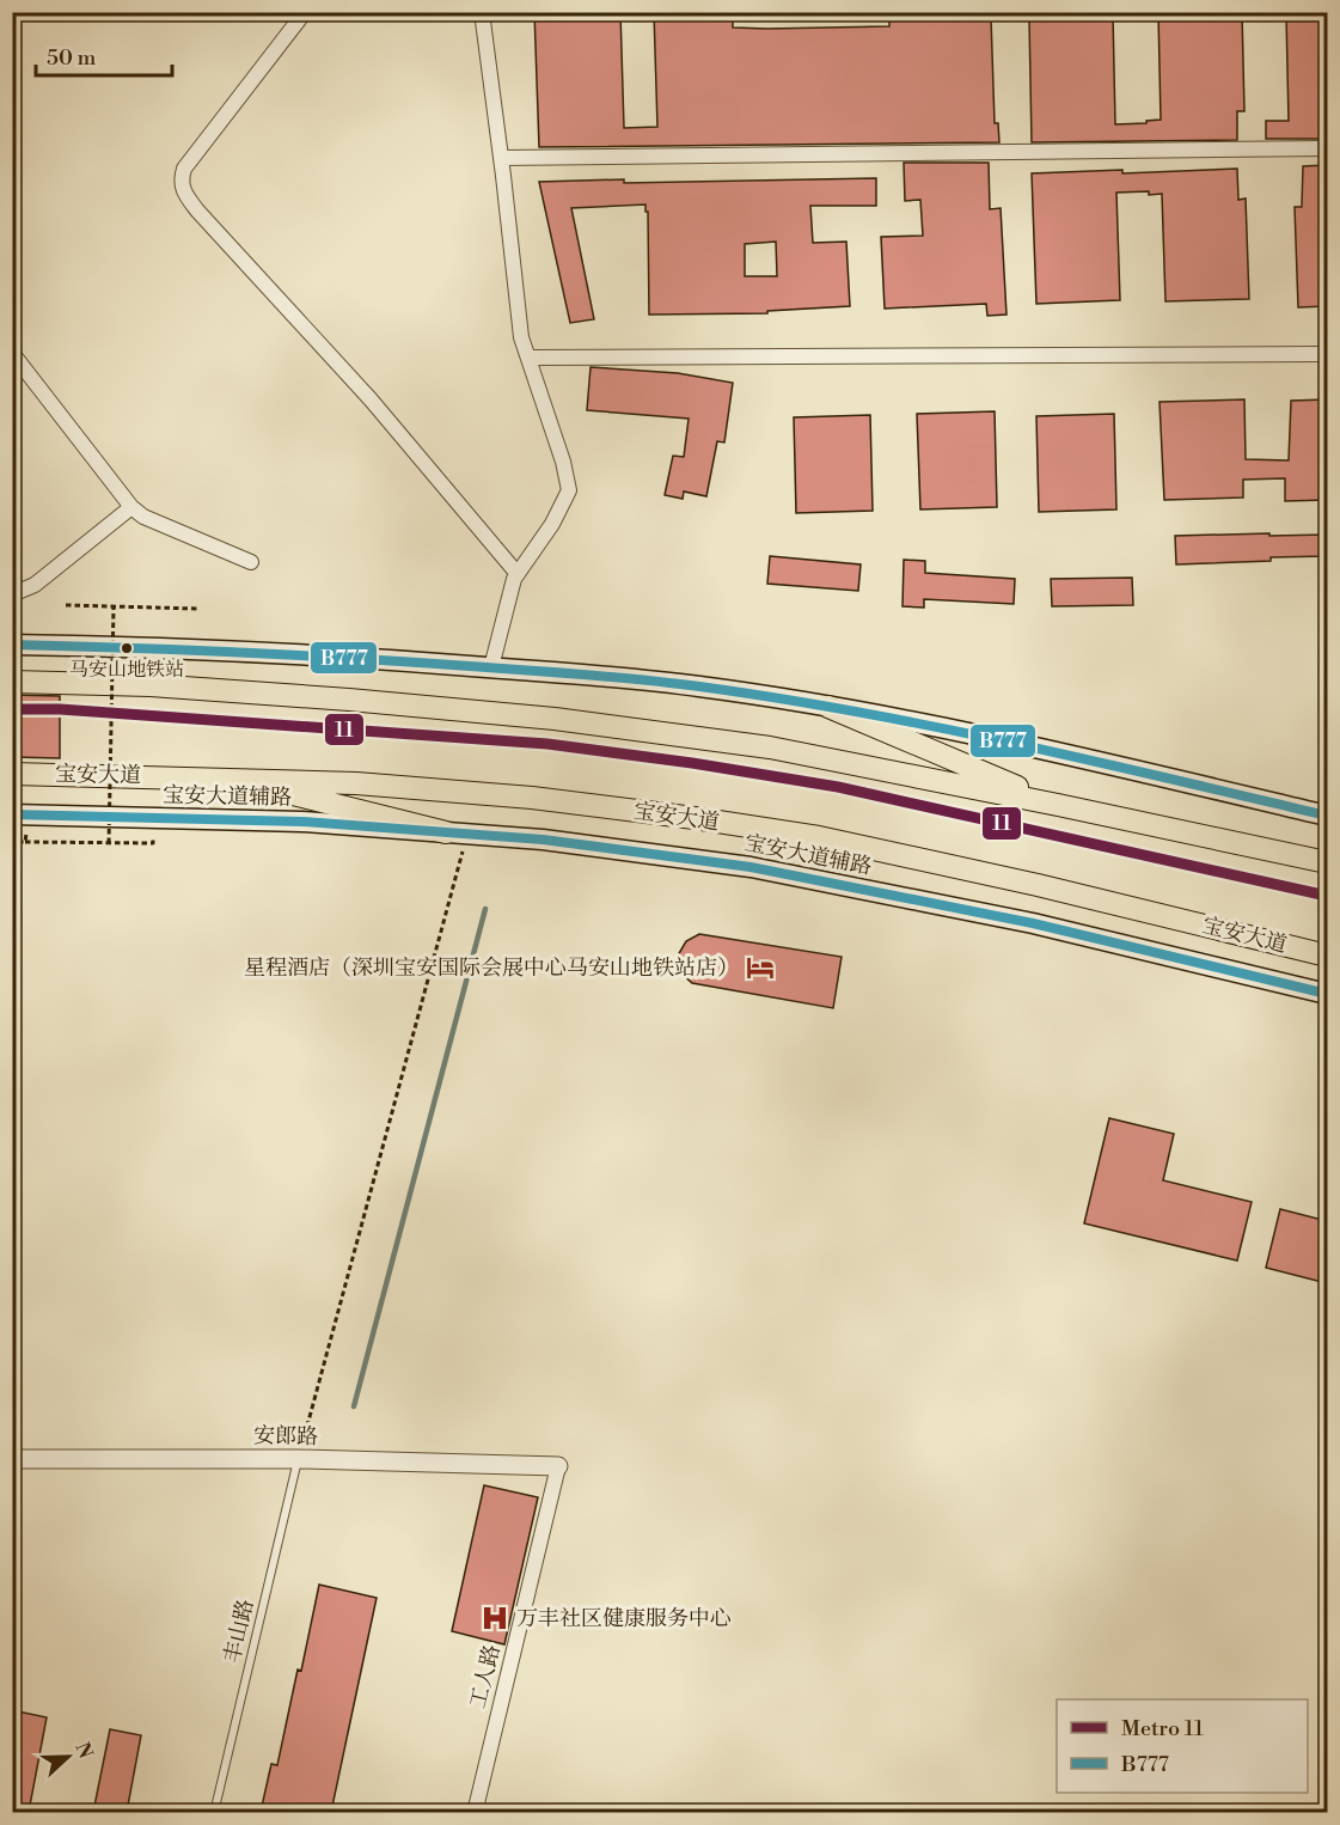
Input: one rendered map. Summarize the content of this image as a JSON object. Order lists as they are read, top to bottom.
{
  "streets": {
    "main road": ["宝安大道", "宝安大道辅路"],
    "street": ["安郎路", "工人路"],
    "lane": ["丰山路"]
  },
  "crossings": [
    ["安郎路", "丰山路"],
    ["安郎路", "工人路"]
  ],
  "places": {
    "other": ["马安山地铁站"],
    "hotel": ["星程酒店（深圳宝安国际会展中心马安山地铁站店）"],
    "hospital": ["万丰社区健康服务中心"]
  },
  "lines": ["transit line B777", "metro line 11"],
  "legend": ["Metro 11", "B777"],
  "scale_bar": "50 m",
  "north": "right"
}
